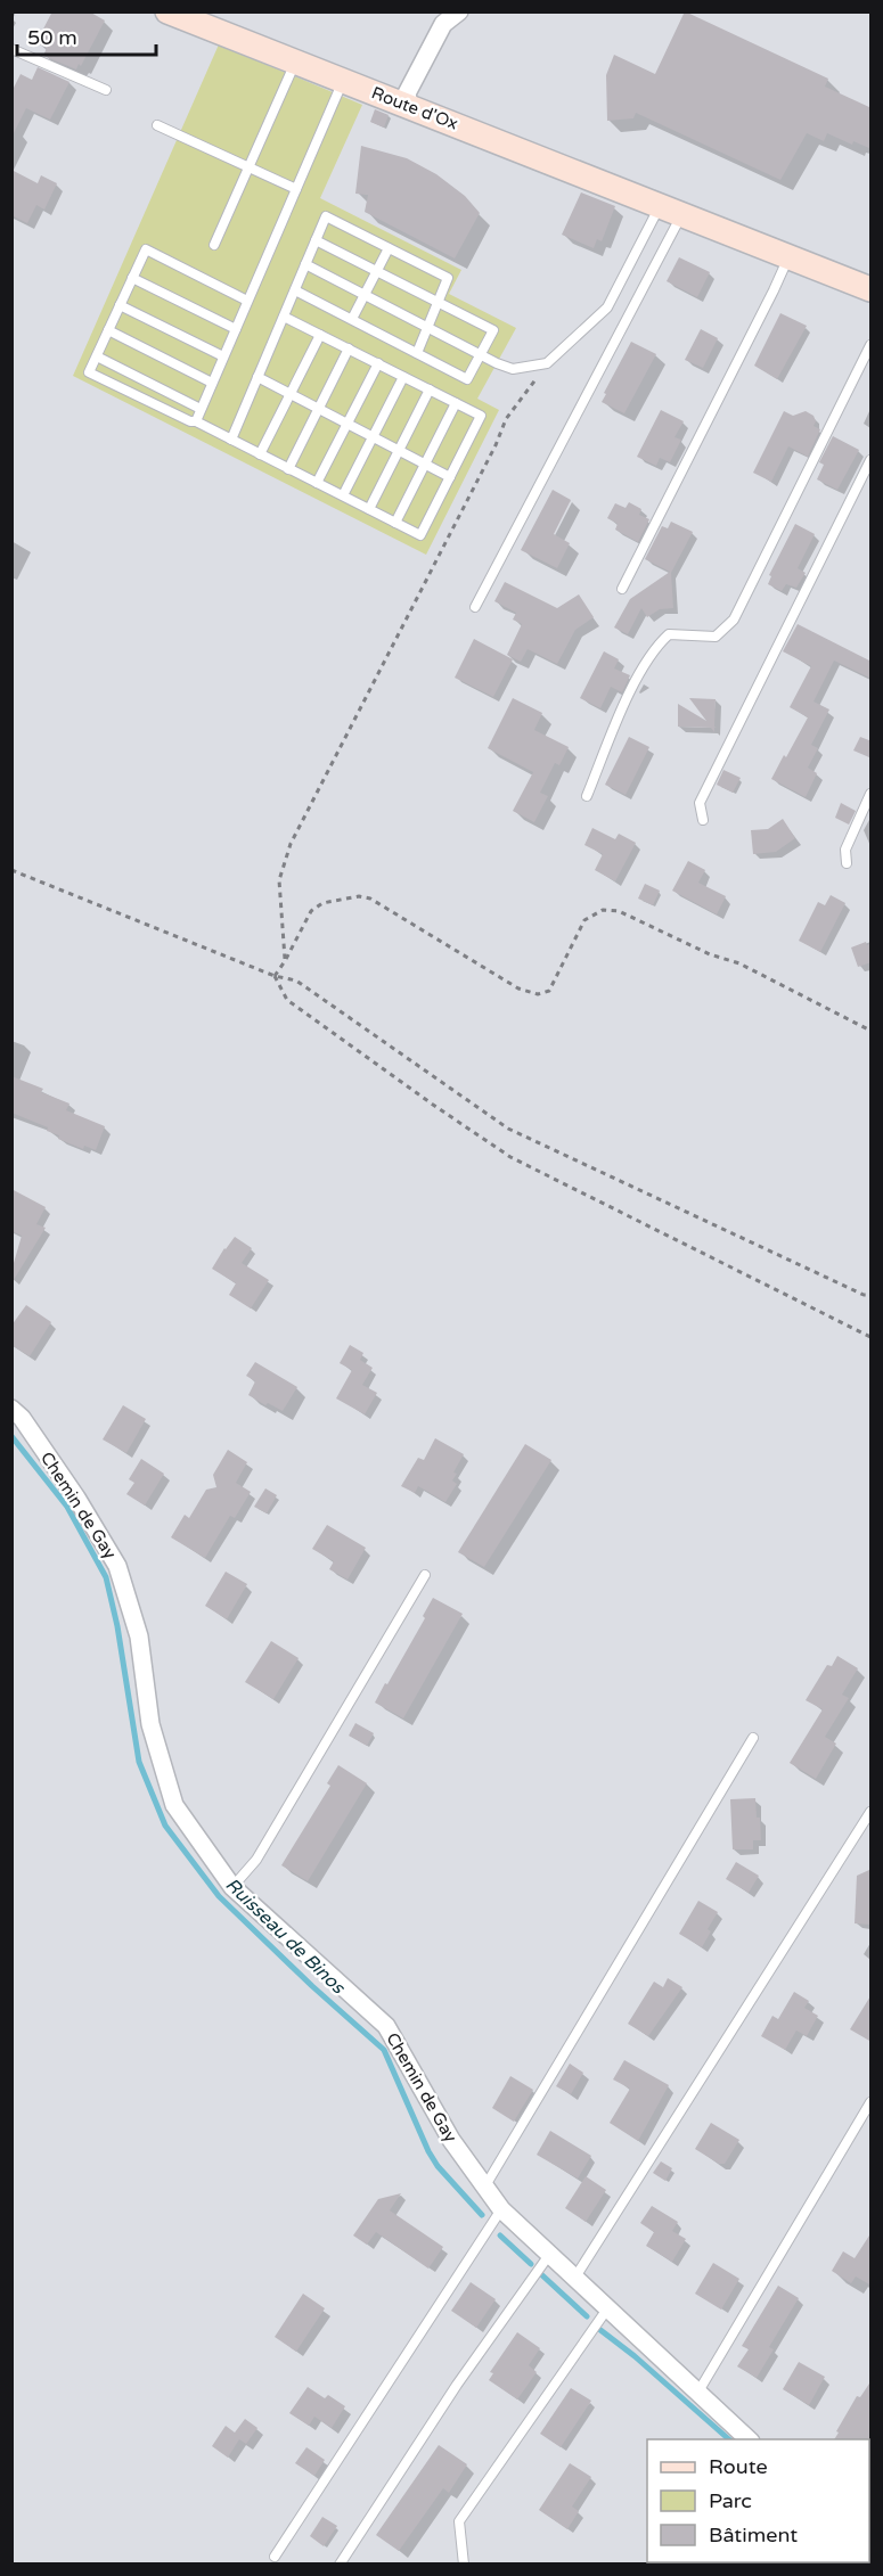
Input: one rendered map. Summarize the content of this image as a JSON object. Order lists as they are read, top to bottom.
{
  "streets": {
    "street": ["Route d'Ox", "Chemin de Gay"]
  },
  "water": ["Ruisseau de Binos"],
  "legend": ["Route", "Parc", "Bâtiment"],
  "scale_bar": "50 m"
}
